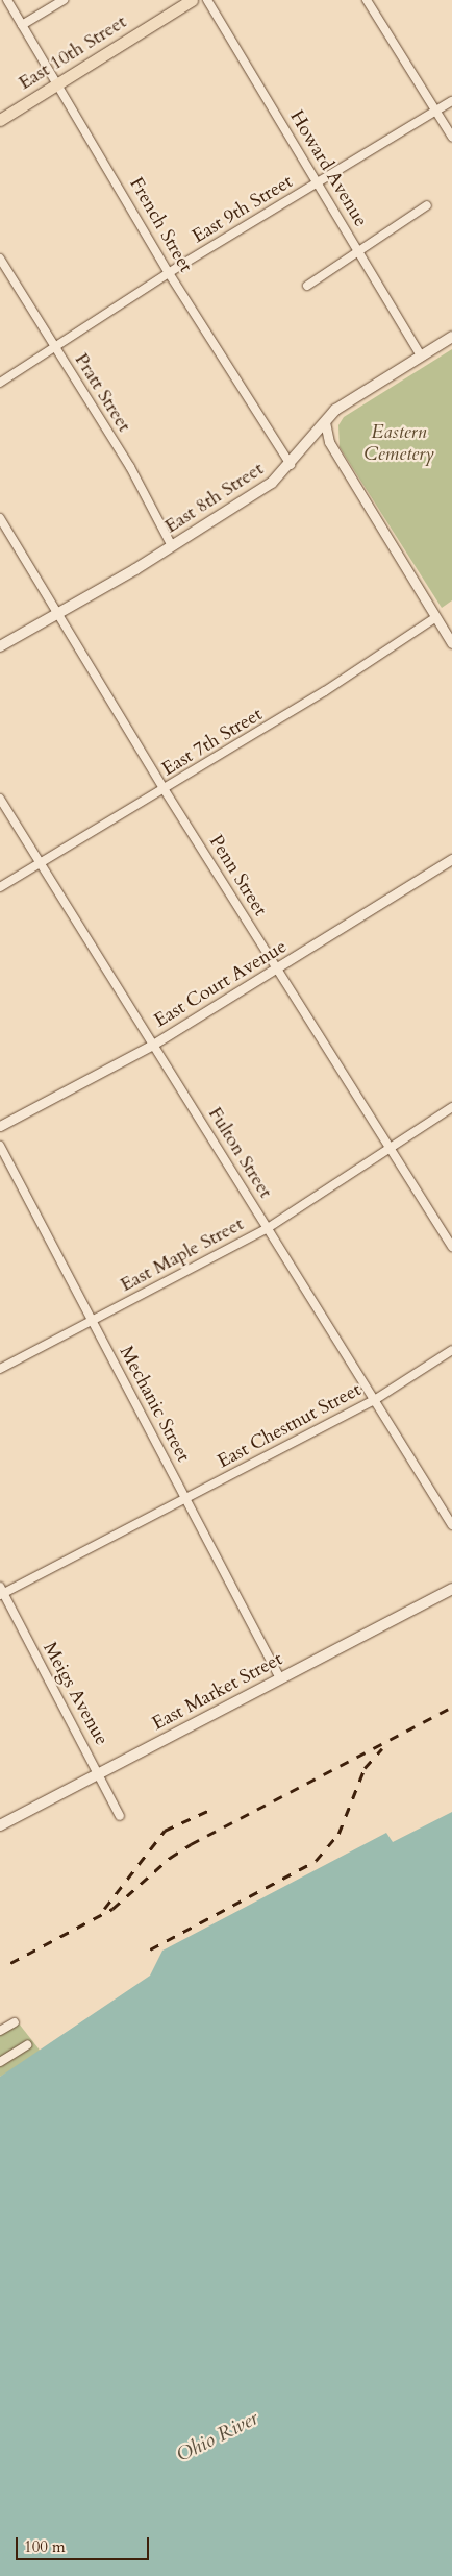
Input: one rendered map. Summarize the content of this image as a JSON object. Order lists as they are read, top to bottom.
{
  "streets": {
    "main road": ["East 10th Street", "East 8th Street", "East Market Street"],
    "street": [
      "Howard Avenue",
      "East 9th Street",
      "French Street",
      "Pratt Street",
      "East 7th Street",
      "Penn Street",
      "East Court Avenue",
      "Fulton Street",
      "East Maple Street",
      "Mechanic Street",
      "East Chestnut Street",
      "Meigs Avenue"
    ]
  },
  "crossings": [
    ["East 10th Street", "French Street"],
    ["Howard Avenue", "East 9th Street"],
    ["Howard Avenue", "East 8th Street"],
    ["East 9th Street", "French Street"],
    ["East 9th Street", "Pratt Street"],
    ["French Street", "East 8th Street"],
    ["Pratt Street", "East 8th Street"],
    ["East 8th Street", "Penn Street"],
    ["East 7th Street", "Penn Street"],
    ["East 7th Street", "Fulton Street"],
    ["Penn Street", "East Court Avenue"],
    ["Penn Street", "East Maple Street"],
    ["East Court Avenue", "Fulton Street"],
    ["Fulton Street", "East Maple Street"],
    ["Fulton Street", "East Chestnut Street"],
    ["East Maple Street", "Mechanic Street"],
    ["Mechanic Street", "East Chestnut Street"],
    ["Mechanic Street", "East Market Street"],
    ["East Chestnut Street", "Meigs Avenue"],
    ["East Market Street", "Meigs Avenue"]
  ],
  "water": ["Ohio River"],
  "parks": ["Eastern Cemetery"],
  "scale_bar": "100 m"
}
